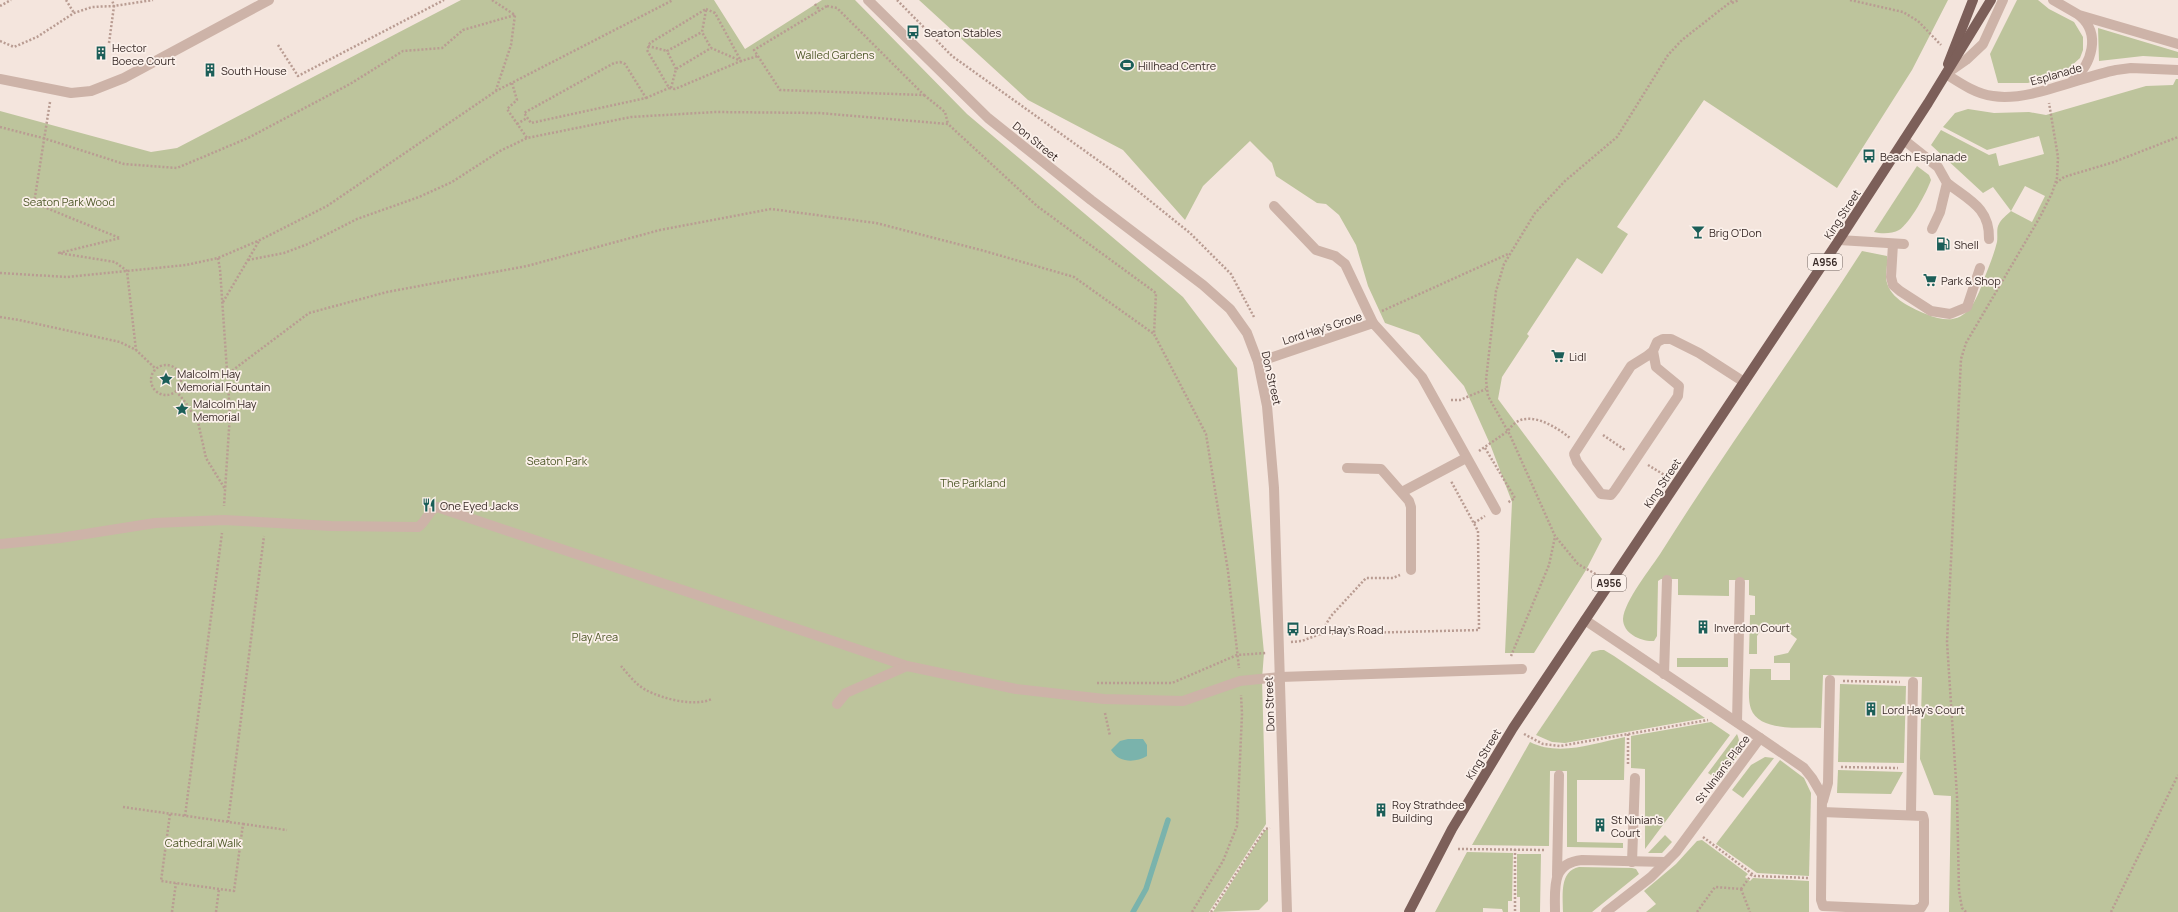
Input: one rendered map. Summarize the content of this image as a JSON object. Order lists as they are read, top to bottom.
{
  "streets": {
    "main road": ["King Street", "A956"],
    "street": [
      "Esplanade",
      "Don Street",
      "Lord Hay's Grove",
      "St Ninian's Place"
    ]
  },
  "crossings": [
    ["Esplanade", "King Street"],
    ["Don Street", "Lord Hay's Grove"],
    ["King Street", "St Ninian's Place"]
  ],
  "parks": [
    "Walled Gardens",
    "Seaton Park Wood",
    "Seaton Park",
    "The Parkland",
    "Play Area",
    "Cathedral Walk"
  ],
  "places": {
    "bus stop": ["Seaton Stables", "Beach Esplanade", "Lord Hay's Road"],
    "building": [
      "Hector Boece Court",
      "South House",
      "Inverdon Court",
      "Lord Hay's Court",
      "Roy Strathdee Building",
      "St Ninian's Court"
    ],
    "sports": ["Hillhead Centre"],
    "bar": ["Brig O'Don"],
    "fuel station": ["Shell"],
    "supermarket": ["Park & Shop", "Lidl"],
    "place": ["Malcolm Hay Memorial Fountain", "Malcolm Hay Memorial"],
    "restaurant": ["One Eyed Jacks"]
  }
}
